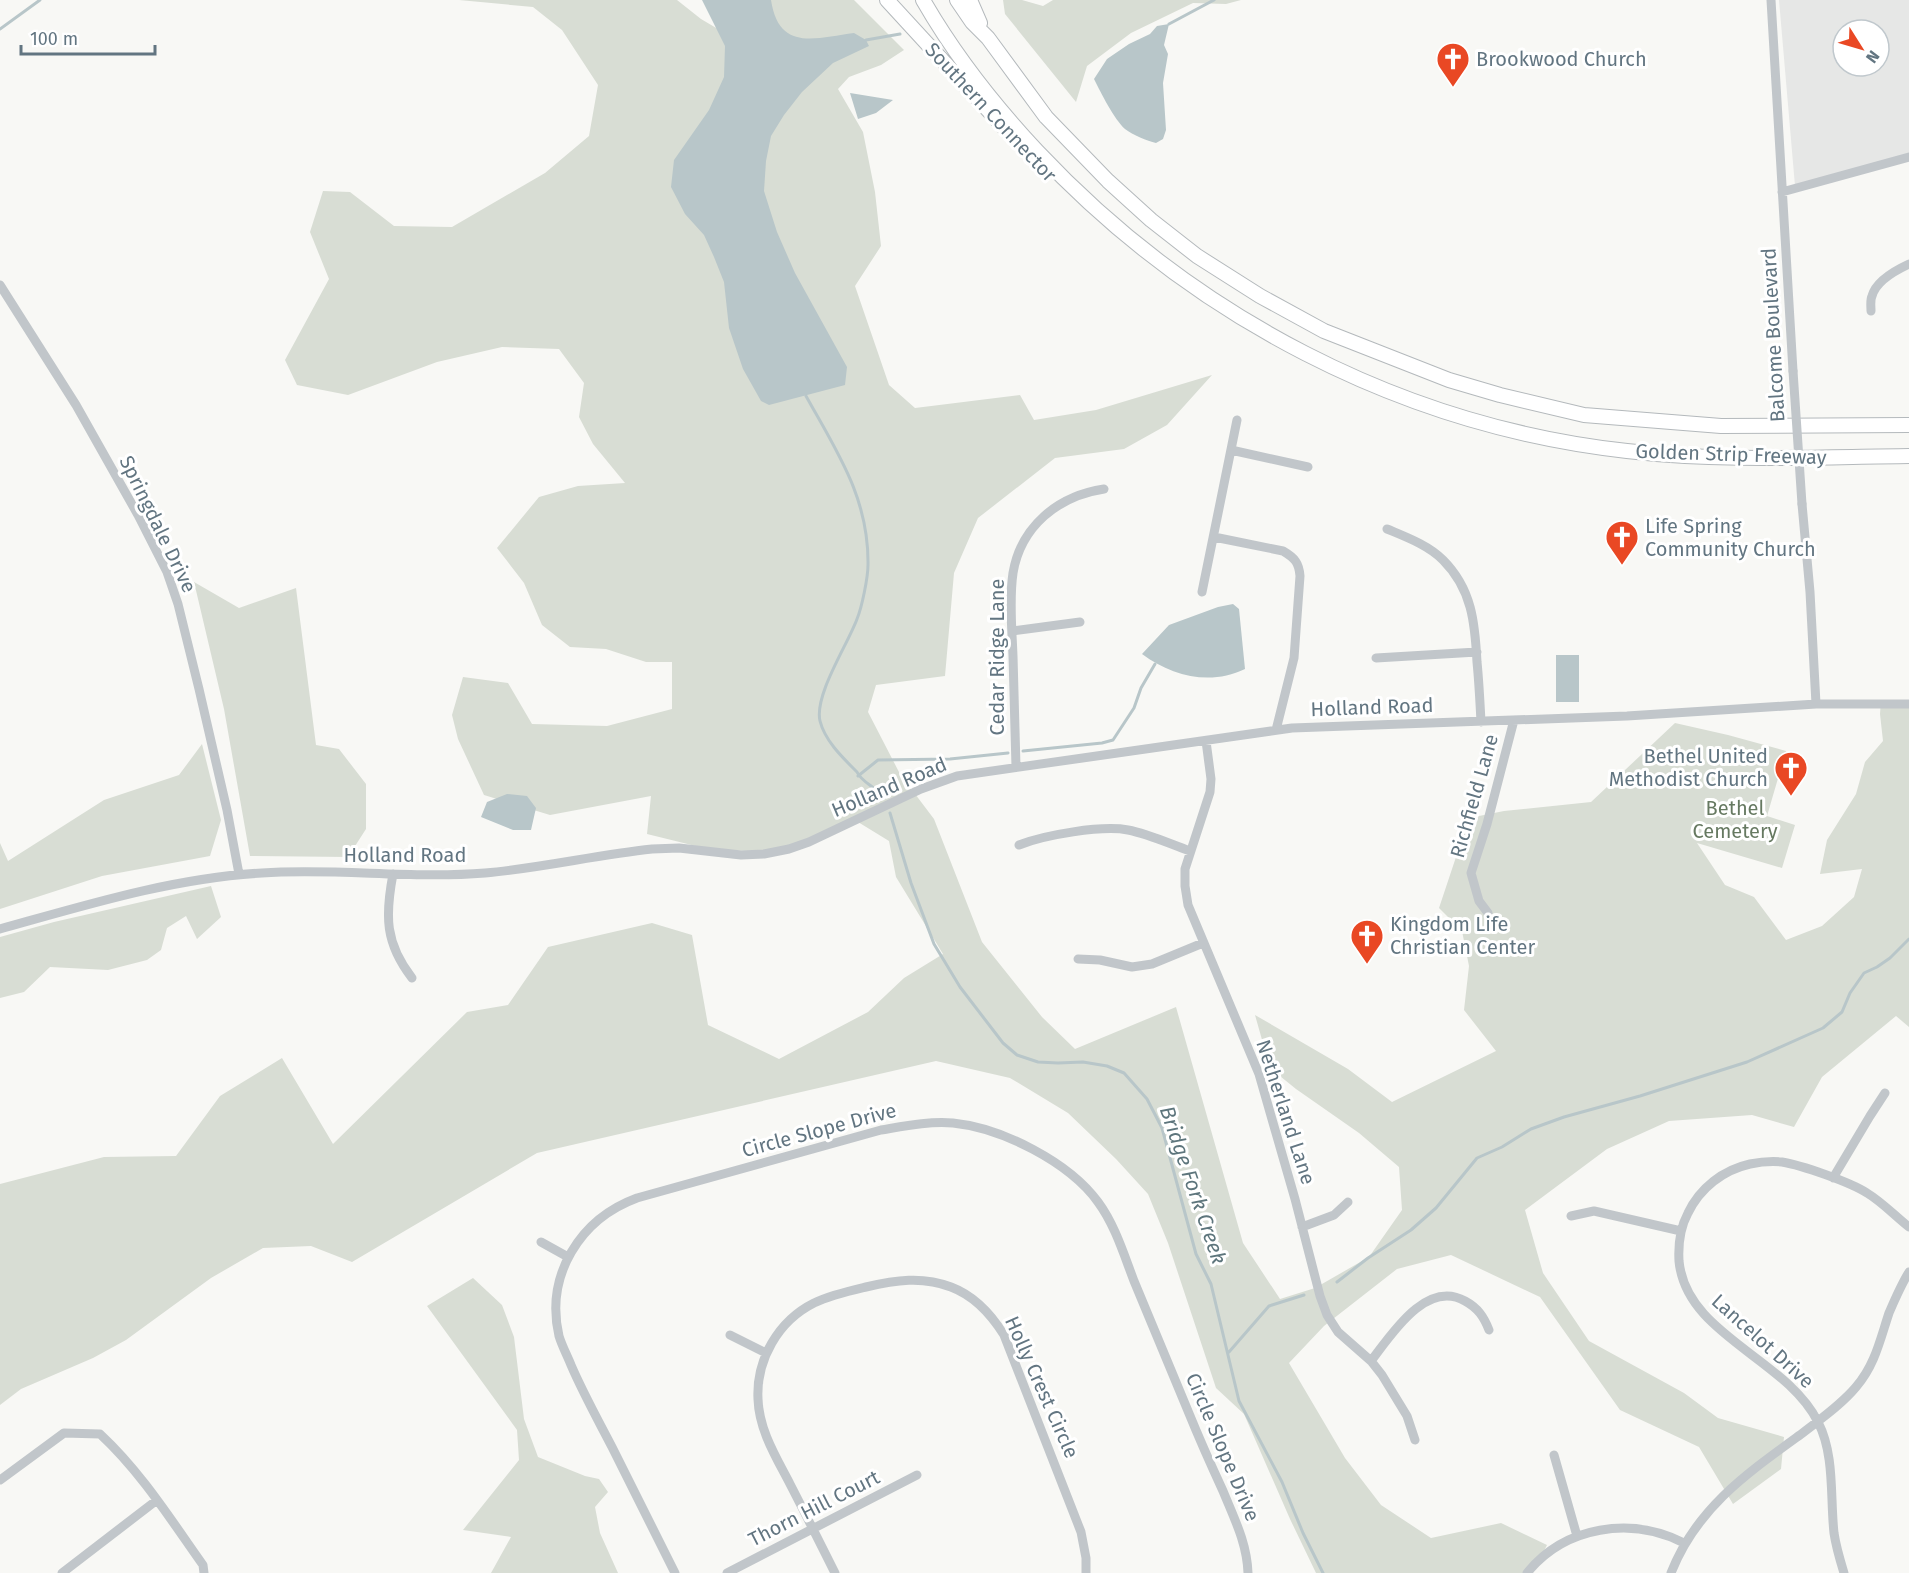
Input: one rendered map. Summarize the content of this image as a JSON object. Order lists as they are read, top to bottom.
{
  "streets": {
    "highway": ["Southern Connector", "Golden Strip Freeway"],
    "street": [
      "Balcome Boulevard",
      "Springdale Drive",
      "Cedar Ridge Lane",
      "Holland Road",
      "Richfield Lane",
      "Netherland Lane",
      "Circle Slope Drive",
      "Lancelot Drive",
      "Holly Crest Circle",
      "Thorn Hill Court"
    ]
  },
  "crossings": [
    ["Southern Connector", "Golden Strip Freeway"],
    ["Balcome Boulevard", "Holland Road"],
    ["Springdale Drive", "Holland Road"],
    ["Cedar Ridge Lane", "Holland Road"],
    ["Holland Road", "Richfield Lane"],
    ["Holland Road", "Netherland Lane"],
    ["Holly Crest Circle", "Thorn Hill Court"]
  ],
  "water": ["Bridge Fork Creek"],
  "parks": ["Bethel Cemetery"],
  "places": {
    "church": [
      "Brookwood Church",
      "Life Spring Community Church",
      "Bethel United Methodist Church",
      "Kingdom Life Christian Center"
    ]
  },
  "scale_bar": "100 m",
  "north": "bottom right"
}
